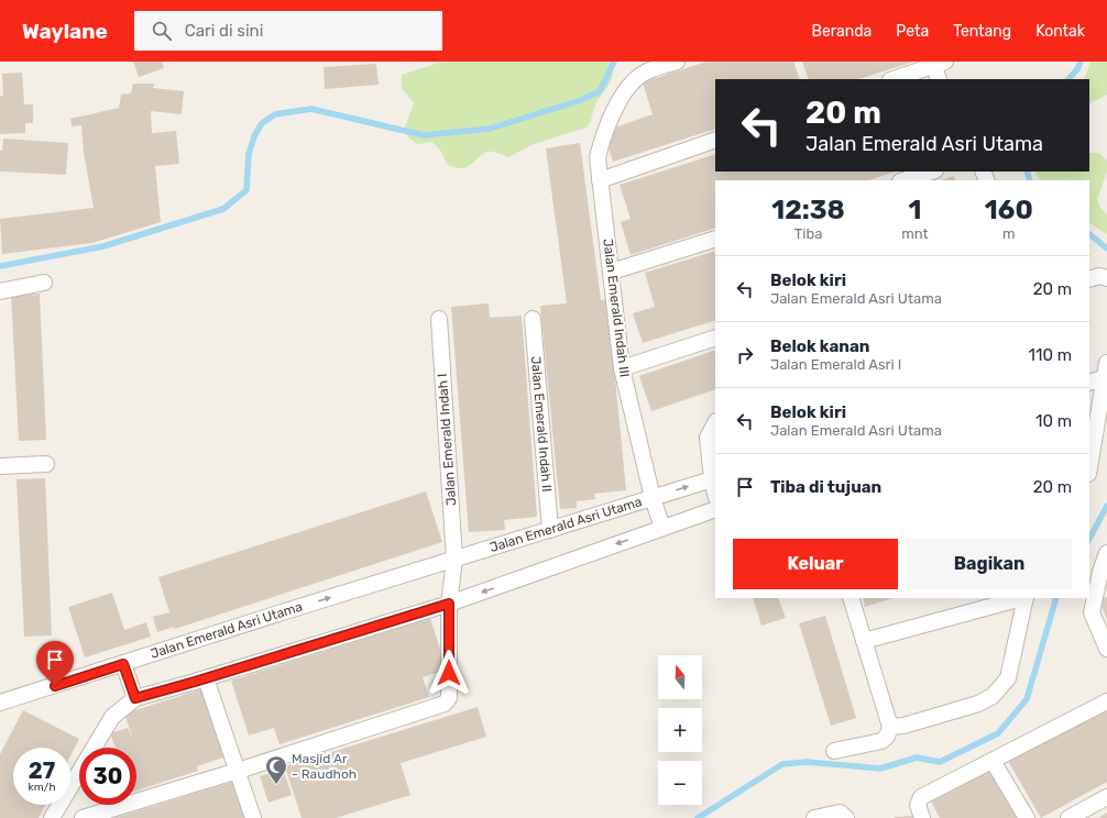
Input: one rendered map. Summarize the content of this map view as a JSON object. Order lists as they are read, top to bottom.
{
  "streets": {
    "street": [
      "Jalan Emerald Indah III",
      "Jalan Emerald Indah II",
      "Jalan Emerald Indah I",
      "Jalan Emerald Asri Utama"
    ]
  },
  "crossings": [
    ["Jalan Emerald Indah III", "Jalan Emerald Asri Utama"],
    ["Jalan Emerald Indah II", "Jalan Emerald Asri Utama"],
    ["Jalan Emerald Indah I", "Jalan Emerald Asri Utama"]
  ],
  "places": {
    "mosque": ["Masjid Ar - Raudhoh"]
  },
  "north": "top",
  "page": {
    "header": "Waylane",
    "search": "Cari di sini",
    "nav": [
      "Beranda",
      "Peta",
      "Tentang",
      "Kontak"
    ],
    "turn": ["20 m", "Jalan Emerald Asri Utama"],
    "eta": [
      "12:38",
      "Tiba",
      "1",
      "mnt",
      "160",
      "m"
    ],
    "list": [
      {
        "name": "Belok kiri",
        "note": "Jalan Emerald Asri Utama",
        "value": "20 m"
      },
      {
        "name": "Belok kanan",
        "note": "Jalan Emerald Asri I",
        "value": "110 m"
      },
      {
        "name": "Belok kiri",
        "note": "Jalan Emerald Asri Utama",
        "value": "10 m"
      },
      {
        "name": "Tiba di tujuan",
        "value": "20 m"
      }
    ],
    "buttons": ["Keluar", "Bagikan"],
    "map_buttons": ["+", "−"],
    "speed": "27 km/h",
    "limit": "30"
  }
}
